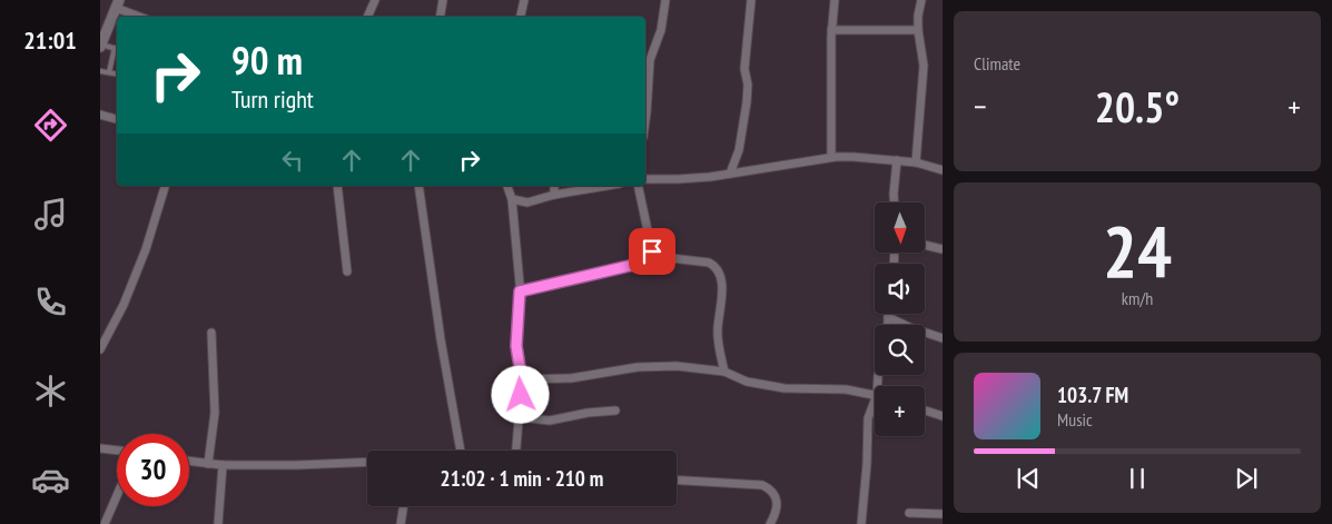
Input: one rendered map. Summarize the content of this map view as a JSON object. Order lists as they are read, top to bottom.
{
  "north": "bottom",
  "page": {
    "tabs": "21:01",
    "tile": [
      "Climate",
      ["24", "km/h"]
    ],
    "turn": ["90 m", "Turn right"],
    "heat": ["−", "20.5°", "+"],
    "map_buttons": "+",
    "song": ["103.7 FM", "Music"],
    "limit": "30",
    "trip": "21:02 · 1 min · 210 m"
  }
}
